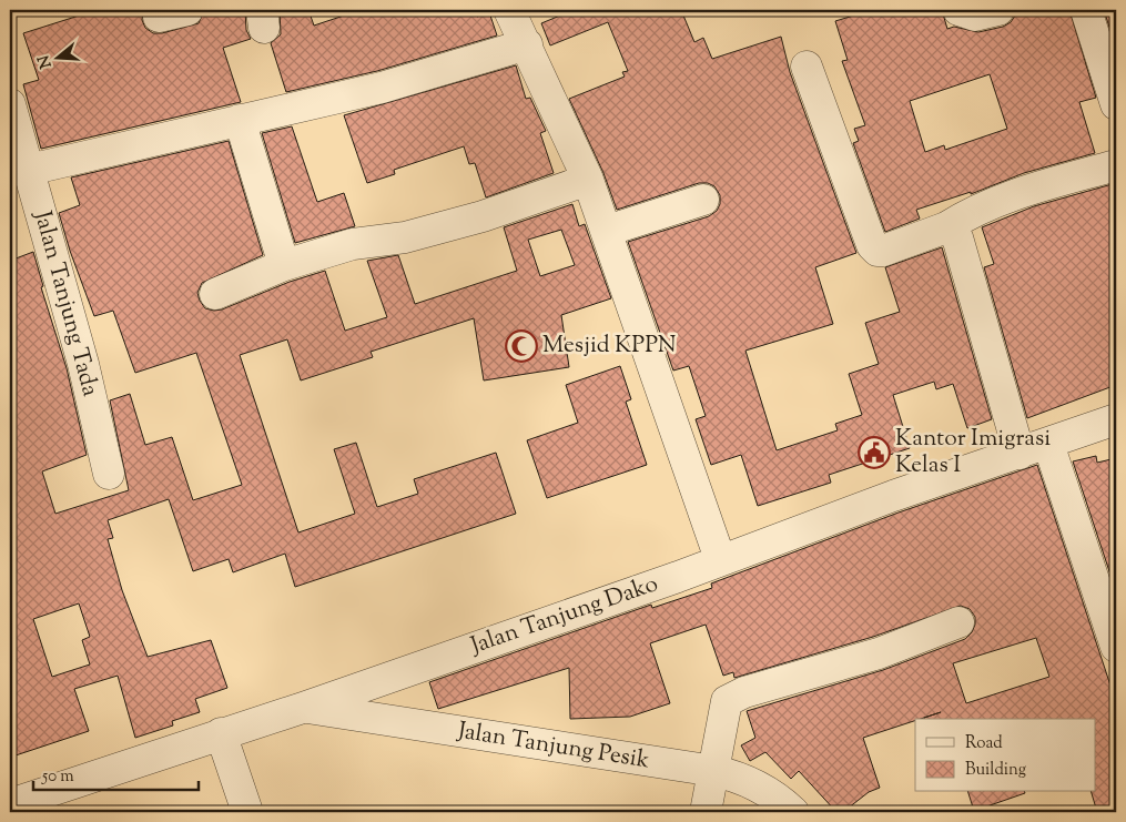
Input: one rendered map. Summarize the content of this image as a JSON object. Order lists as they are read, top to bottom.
{
  "streets": {
    "street": ["Jalan Tanjung Tada", "Jalan Tanjung Dako", "Jalan Tanjung Pesik"]
  },
  "crossings": [
    ["Jalan Tanjung Dako", "Jalan Tanjung Pesik"]
  ],
  "places": {
    "mosque": ["Mesjid KPPN"],
    "public building": ["Kantor Imigrasi Kelas I"]
  },
  "legend": ["Road", "Building"],
  "scale_bar": "50 m",
  "north": "left"
}
